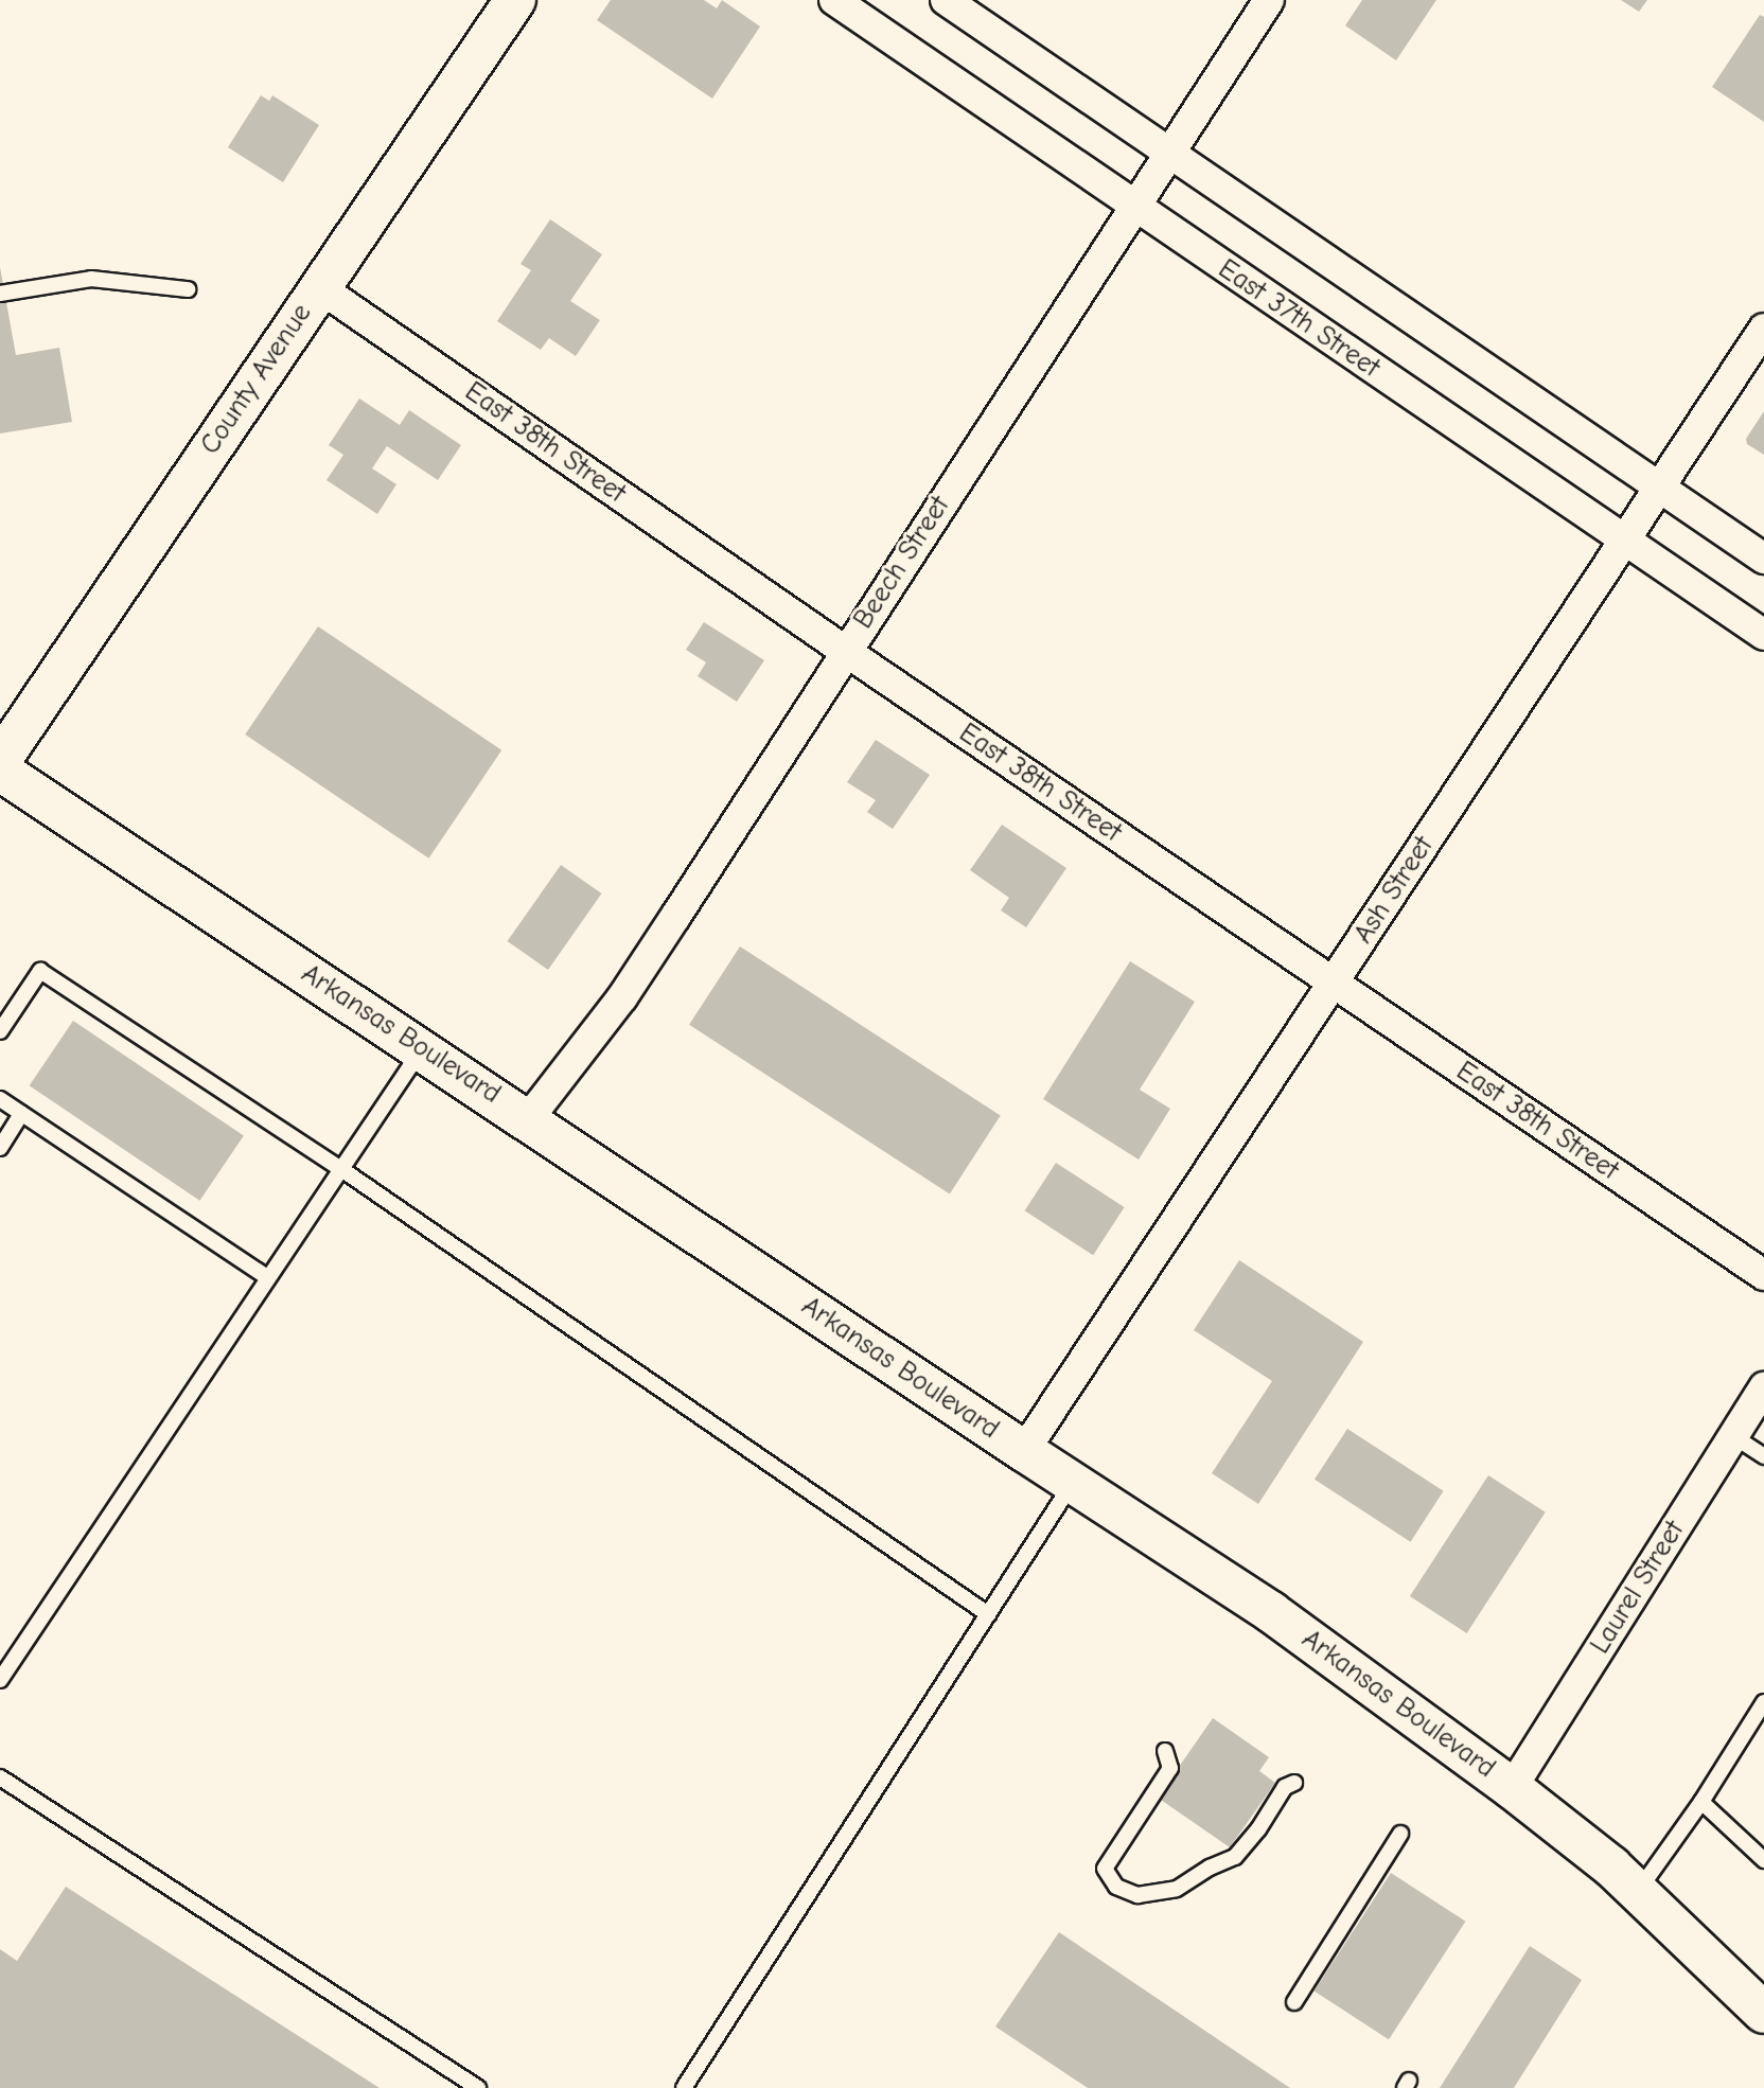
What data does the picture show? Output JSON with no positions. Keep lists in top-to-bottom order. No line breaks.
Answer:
{"streets":{"main road":["County Avenue","Arkansas Boulevard"],"street":["East 37th Street","East 38th Street","Beech Street","Ash Street","Laurel Street"]},"crossings":[["East 37th Street","Beech Street"],["East 37th Street","Ash Street"],["County Avenue","East 38th Street"],["East 38th Street","Beech Street"],["East 38th Street","Ash Street"],["Beech Street","Arkansas Boulevard"],["Ash Street","Arkansas Boulevard"],["Arkansas Boulevard","Laurel Street"]]}
